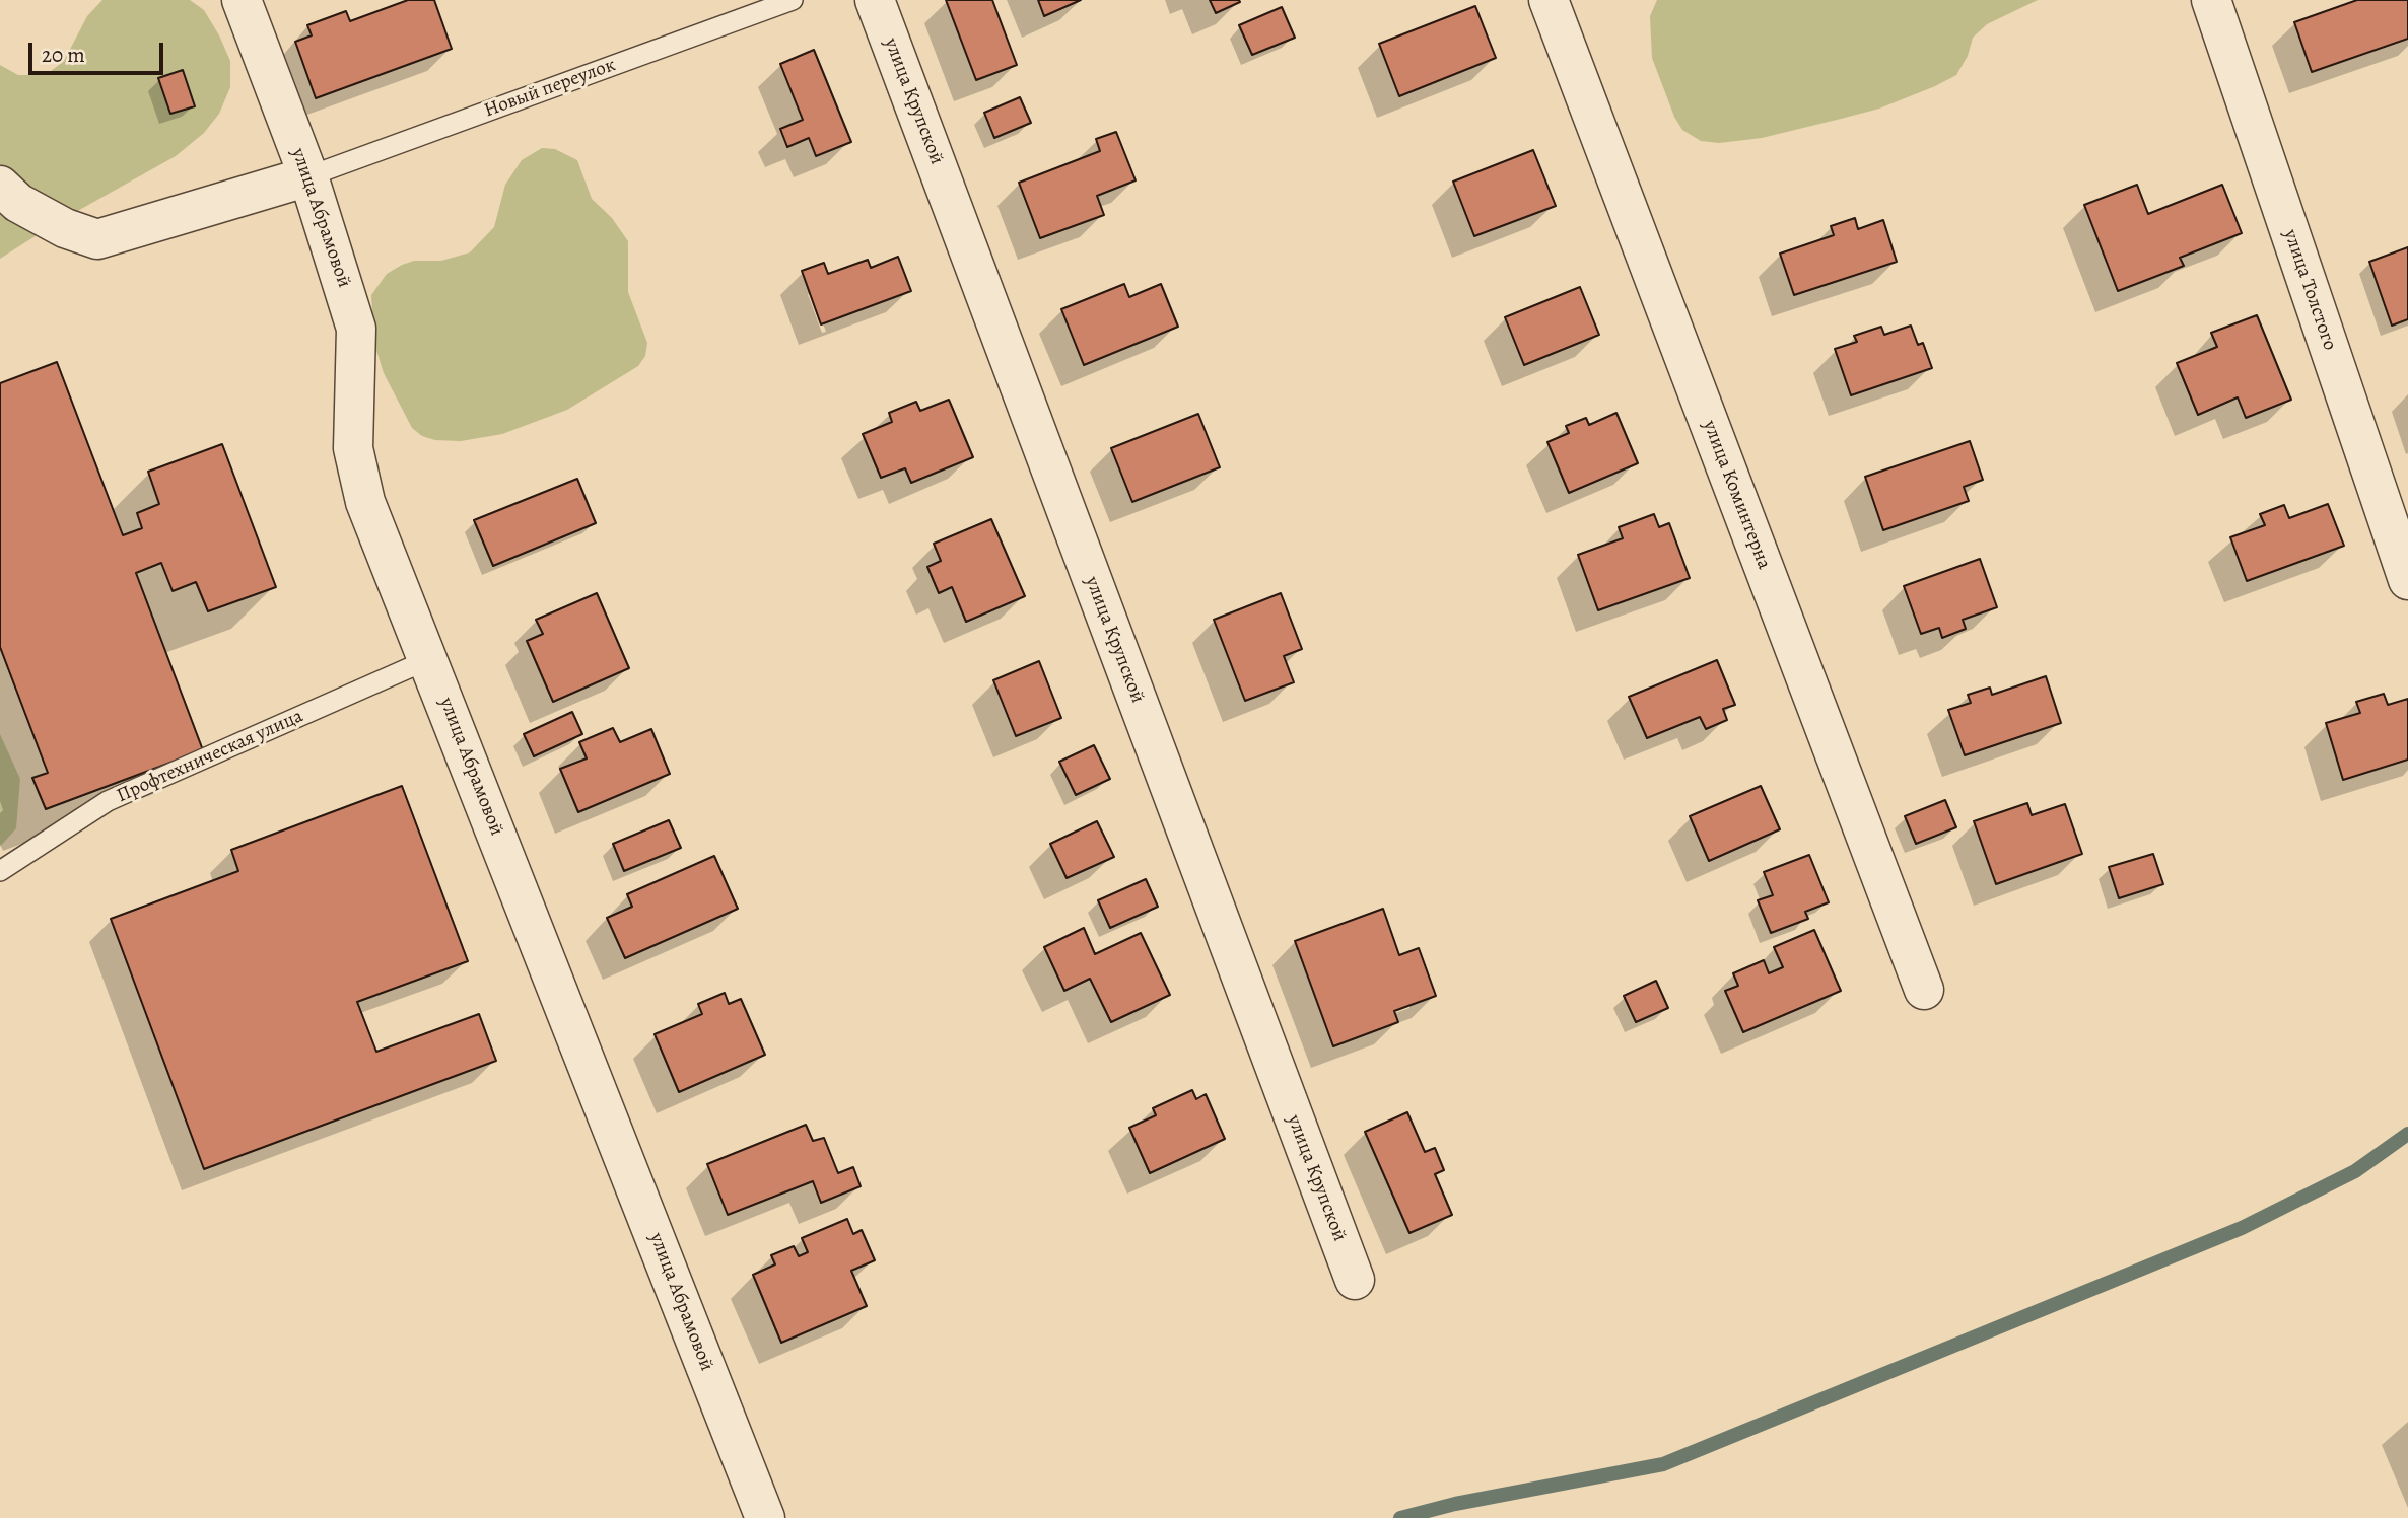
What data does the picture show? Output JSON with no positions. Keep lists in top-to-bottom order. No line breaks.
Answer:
{"streets":{"street":["улица Крупской","улица Абрамовой","улица Толстого","улица Коминтерна"],"lane":["Новый переулок","Профтехническая улица"]},"crossings":[["Новый переулок","улица Абрамовой"],["улица Абрамовой","Профтехническая улица"]],"scale_bar":"20 m"}
